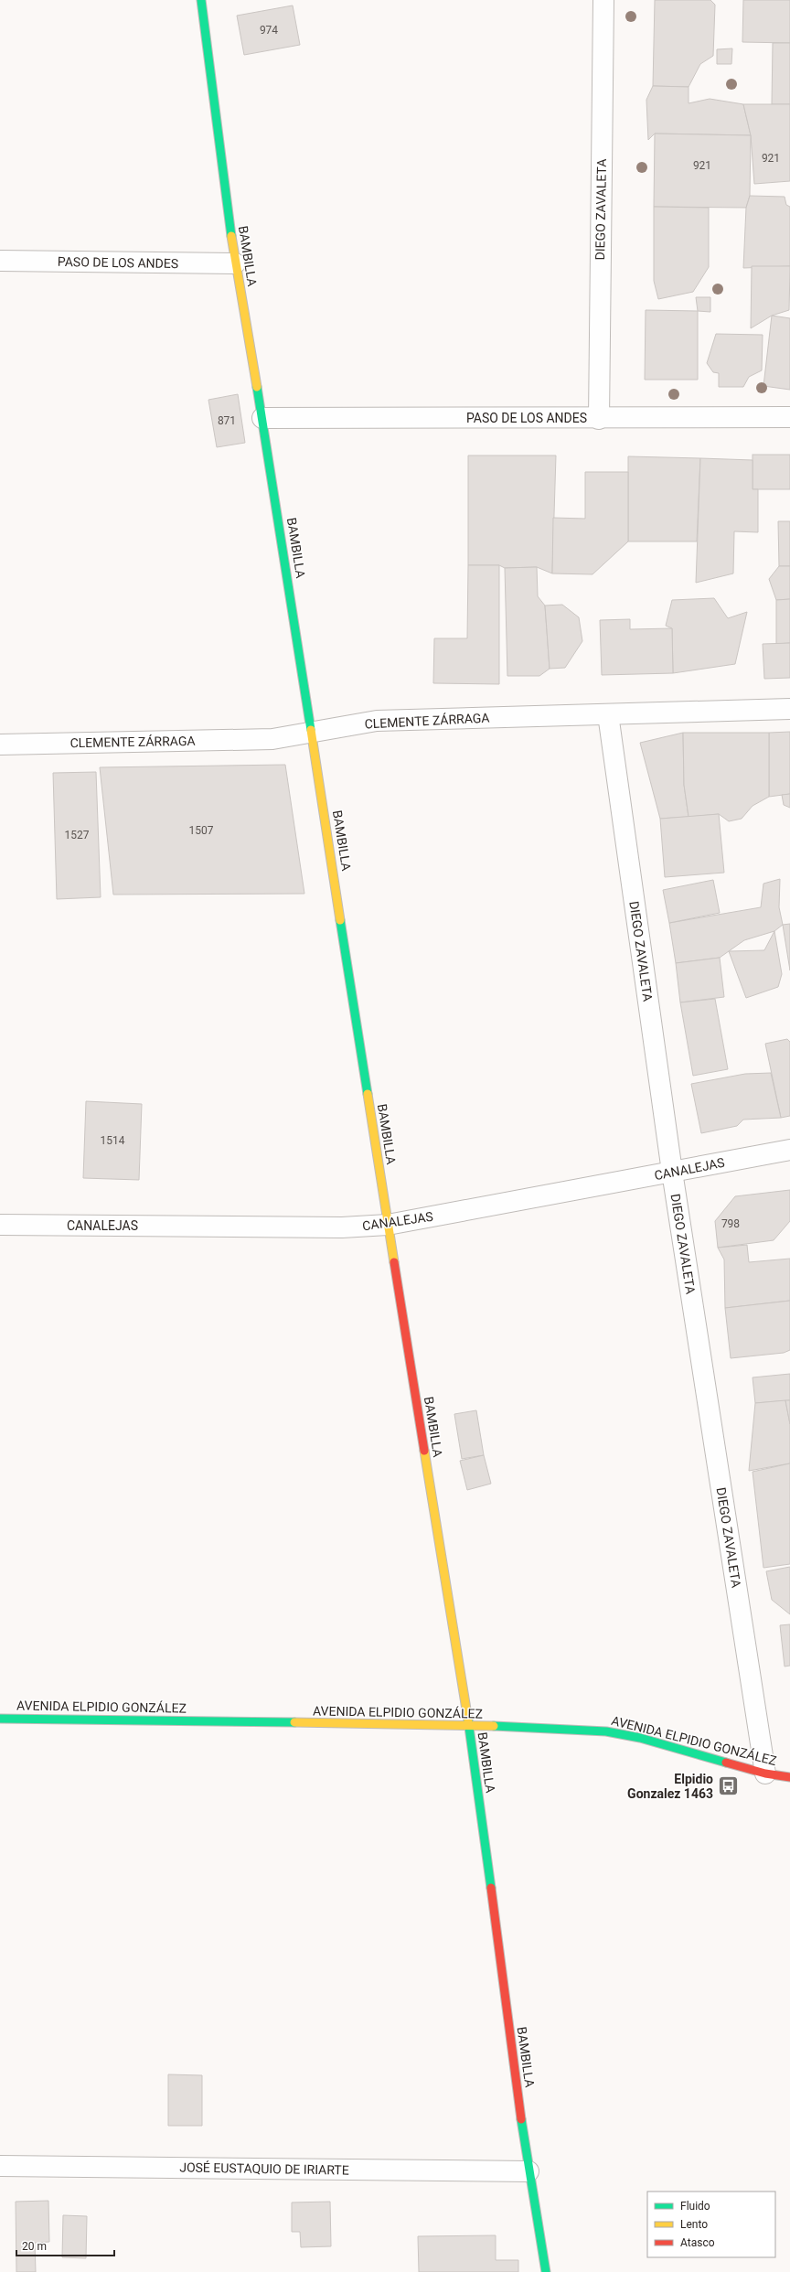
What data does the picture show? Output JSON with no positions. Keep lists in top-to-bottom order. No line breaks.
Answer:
{"streets":{"street":["DIEGO ZAVALETA","BAMBILLA","PASO DE LOS ANDES","CLEMENTE ZÁRRAGA","CANALEJAS","AVENIDA ELPIDIO GONZÁLEZ","JOSÉ EUSTAQUIO DE IRIARTE"]},"crossings":[["DIEGO ZAVALETA","PASO DE LOS ANDES"],["DIEGO ZAVALETA","CLEMENTE ZÁRRAGA"],["DIEGO ZAVALETA","CANALEJAS"],["DIEGO ZAVALETA","AVENIDA ELPIDIO GONZÁLEZ"],["BAMBILLA","PASO DE LOS ANDES"],["BAMBILLA","CLEMENTE ZÁRRAGA"],["BAMBILLA","CANALEJAS"],["BAMBILLA","AVENIDA ELPIDIO GONZÁLEZ"],["BAMBILLA","JOSÉ EUSTAQUIO DE IRIARTE"]],"places":{"bus stop":["Elpidio Gonzalez 1463"]},"house_numbers":["974","921","921","871","1507","1527","1514","798"],"legend":["Fluido","Lento","Atasco"],"scale_bar":"20 m"}
